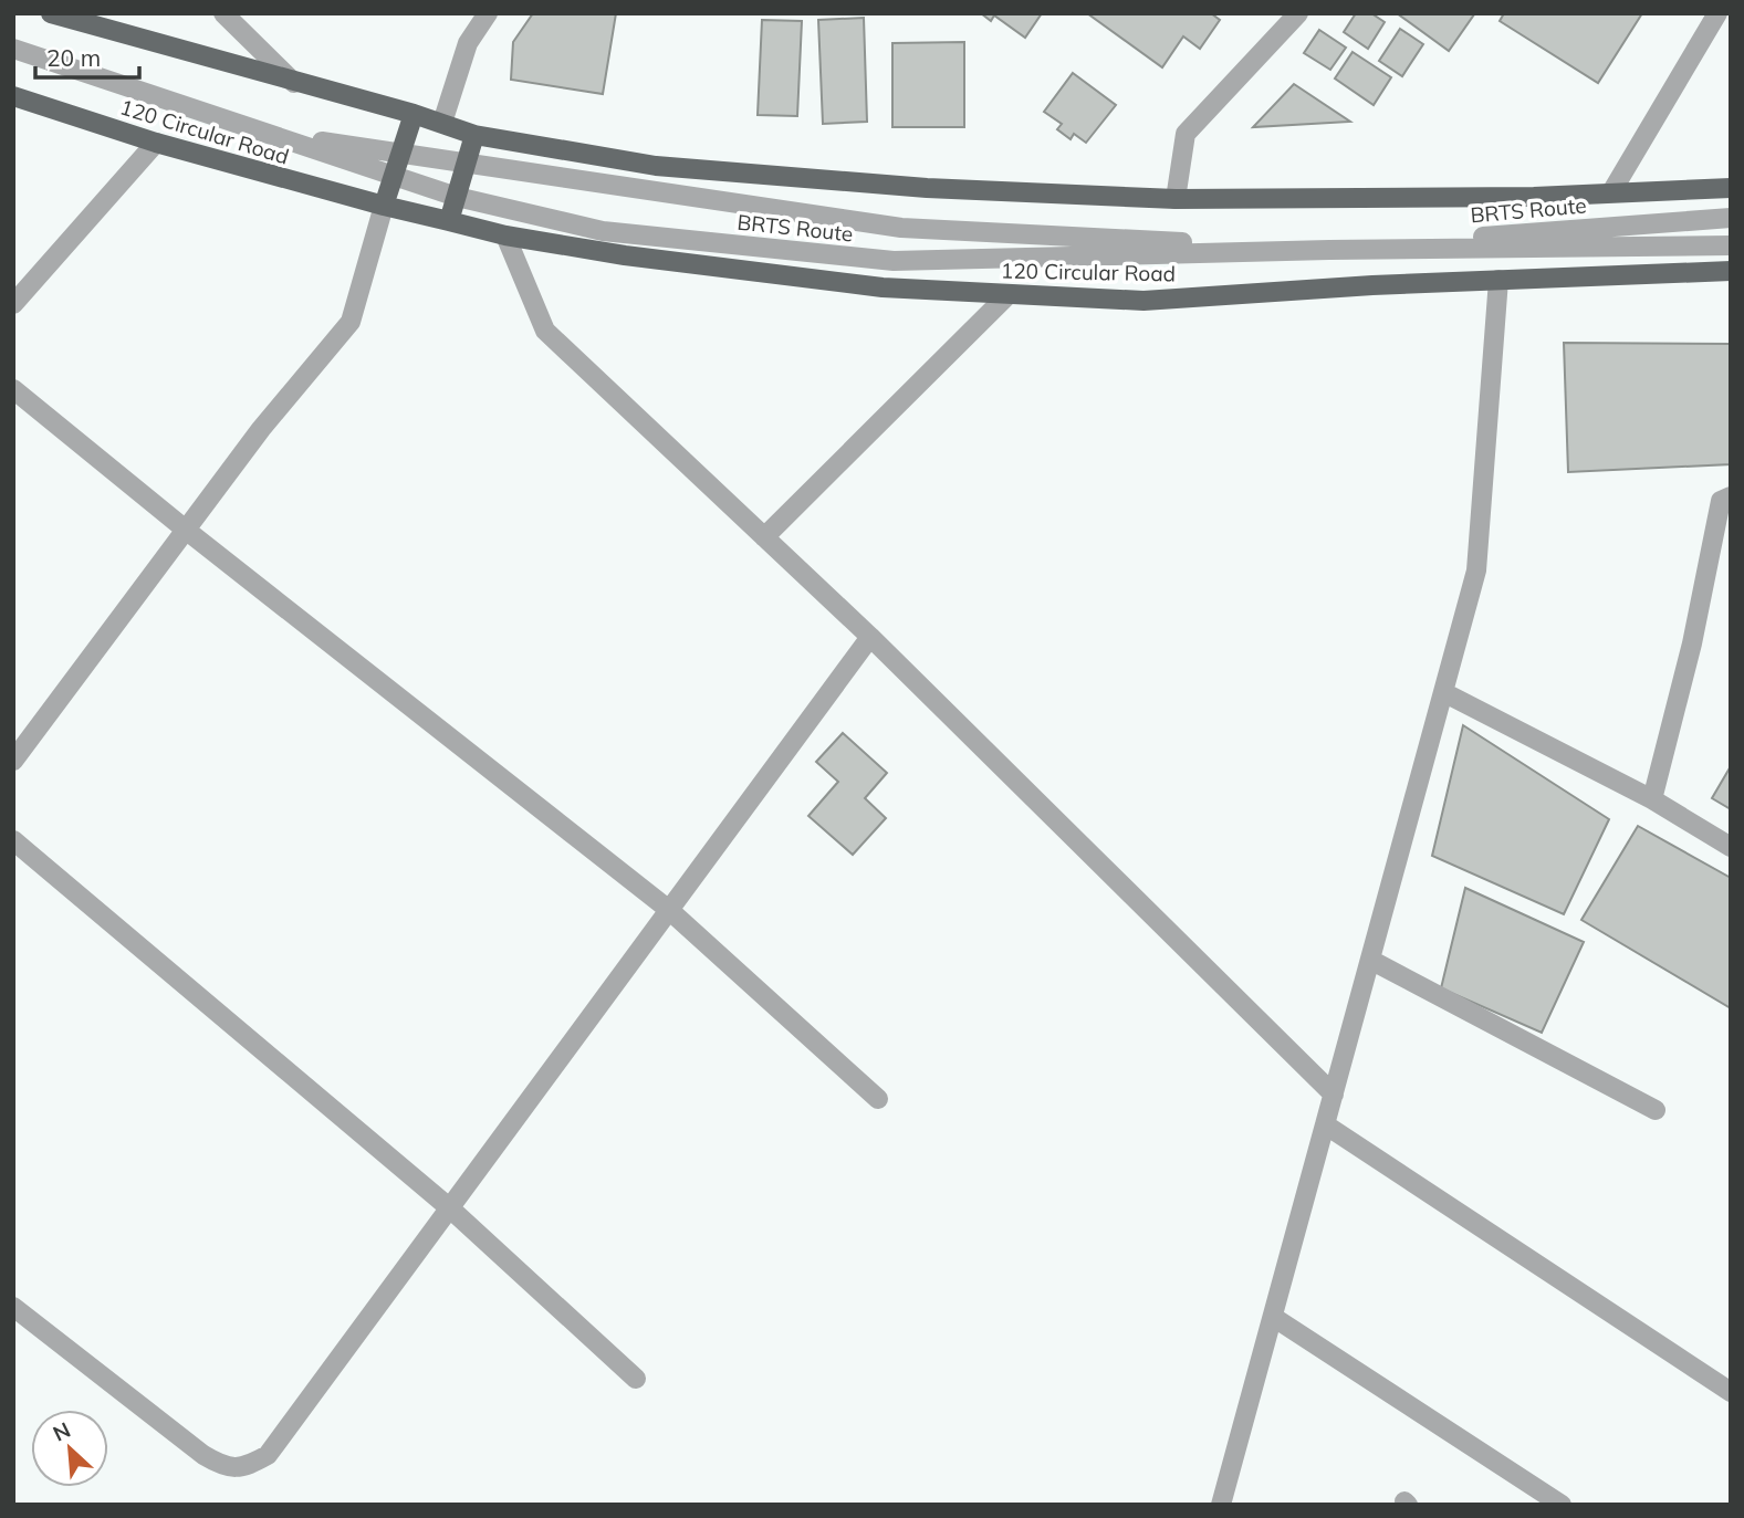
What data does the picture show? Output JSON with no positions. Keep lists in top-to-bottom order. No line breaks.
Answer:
{"streets":{"main road":["120 Circular Road"],"street":["BRTS Route"]},"scale_bar":"20 m","north":"top left"}
